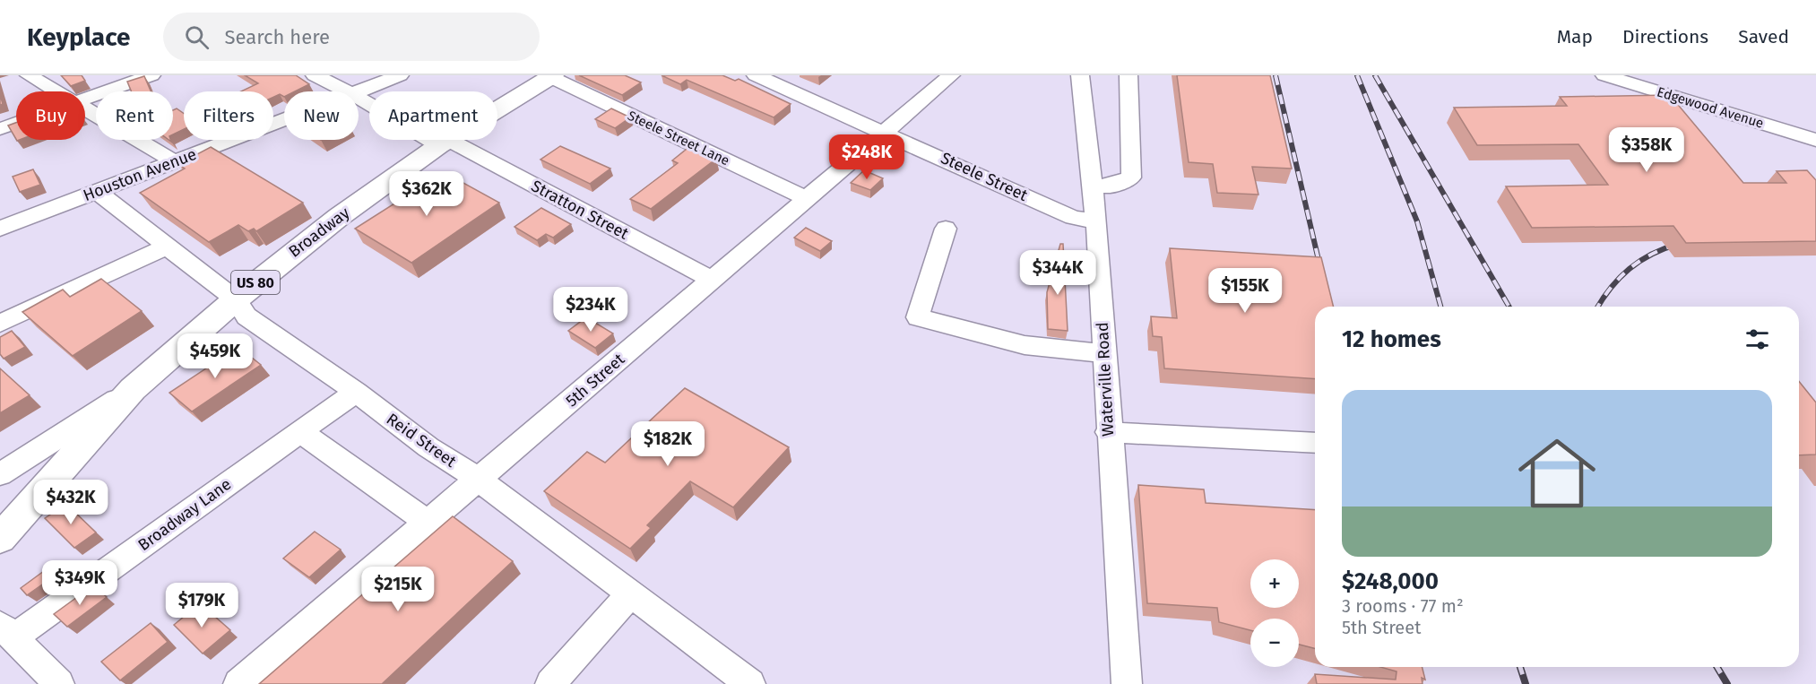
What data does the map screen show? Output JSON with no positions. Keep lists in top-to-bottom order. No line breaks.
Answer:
{"streets":{"main road":["Broadway","US 80"],"street":["Edgewood Avenue","Steele Street Lane","Houston Avenue","Steele Street","Stratton Street","Waterville Road","5th Street","Reid Street","Broadway Lane"]},"crossings":[["Steele Street Lane","Broadway"],["Steele Street Lane","5th Street"],["Houston Avenue","Reid Street"],["Steele Street","Waterville Road"],["Steele Street","5th Street"],["Stratton Street","Broadway"],["Stratton Street","5th Street"],["Broadway","Reid Street"],["5th Street","Reid Street"],["Reid Street","Broadway Lane"]],"page":{"header":"Keyplace","search":"Search here","nav":["Map","Directions","Saved"],"chip":["Buy","Rent","Filters","New","Apartment"],"price":["$358K","$248K","$362K","$344K","$155K","$234K","$459K","$182K","$432K","$349K","$215K","$179K"],"heading":"12 homes","list":[{"name":"$248,000","note":"3 rooms · 77 m² · 5th Street"}],"map_buttons":["+","−"]}}
